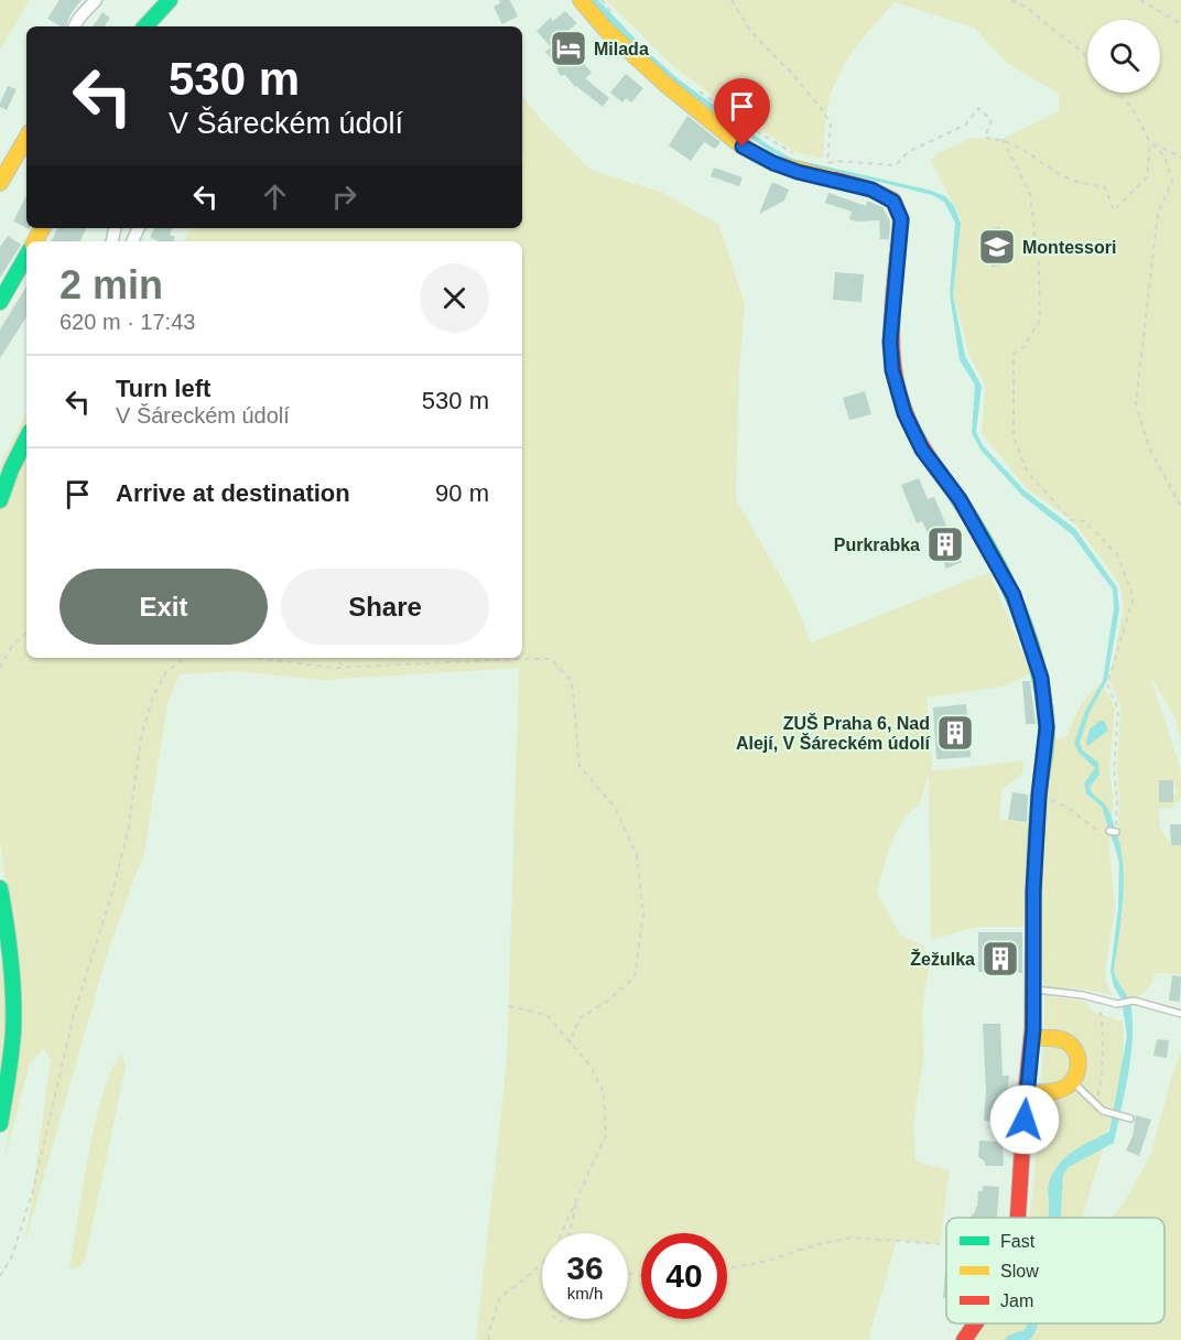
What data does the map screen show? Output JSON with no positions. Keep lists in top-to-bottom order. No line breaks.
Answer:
{"places":{"hotel":["Milada"],"school or university":["Montessori"],"building":["Purkrabka","ZUŠ Praha 6, Nad Alejí, V Šáreckém údolí","Žežulka"]},"legend":["Fast","Slow","Jam"],"page":{"turn":["530 m","V Šáreckém údolí"],"heading":["2 min","620 m · 17:43"],"list":[{"name":"Turn left","note":"V Šáreckém údolí","value":"530 m"},{"name":"Arrive at destination","value":"90 m"}],"buttons":["Exit","Share"],"speed":"36 km/h","limit":"40"}}
